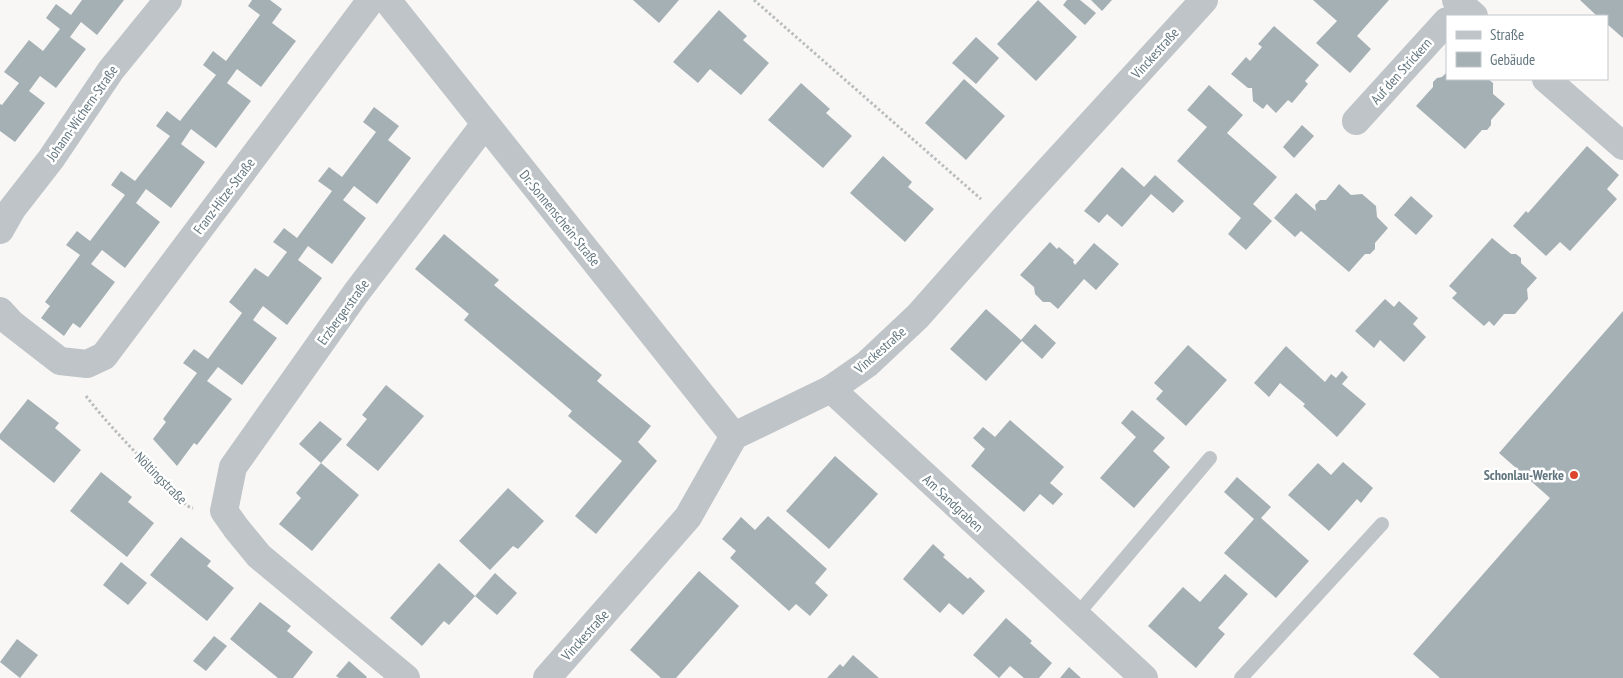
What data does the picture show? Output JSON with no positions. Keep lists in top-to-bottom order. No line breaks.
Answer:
{"streets":{"street":["Vinckestraße","Auf den Strickern","Johann-Wichern-Straße","Franz-Hitze-Straße","Dr.-Sonnenschein-Straße","Erzbergerstraße","Am Sandgraben"],"path":["Nöltingstraße"]},"crossings":[["Vinckestraße","Dr.-Sonnenschein-Straße"],["Vinckestraße","Am Sandgraben"],["Franz-Hitze-Straße","Nöltingstraße"],["Dr.-Sonnenschein-Straße","Erzbergerstraße"],["Erzbergerstraße","Nöltingstraße"]],"places":["Schonlau-Werke"],"legend":["Straße","Gebäude"]}
